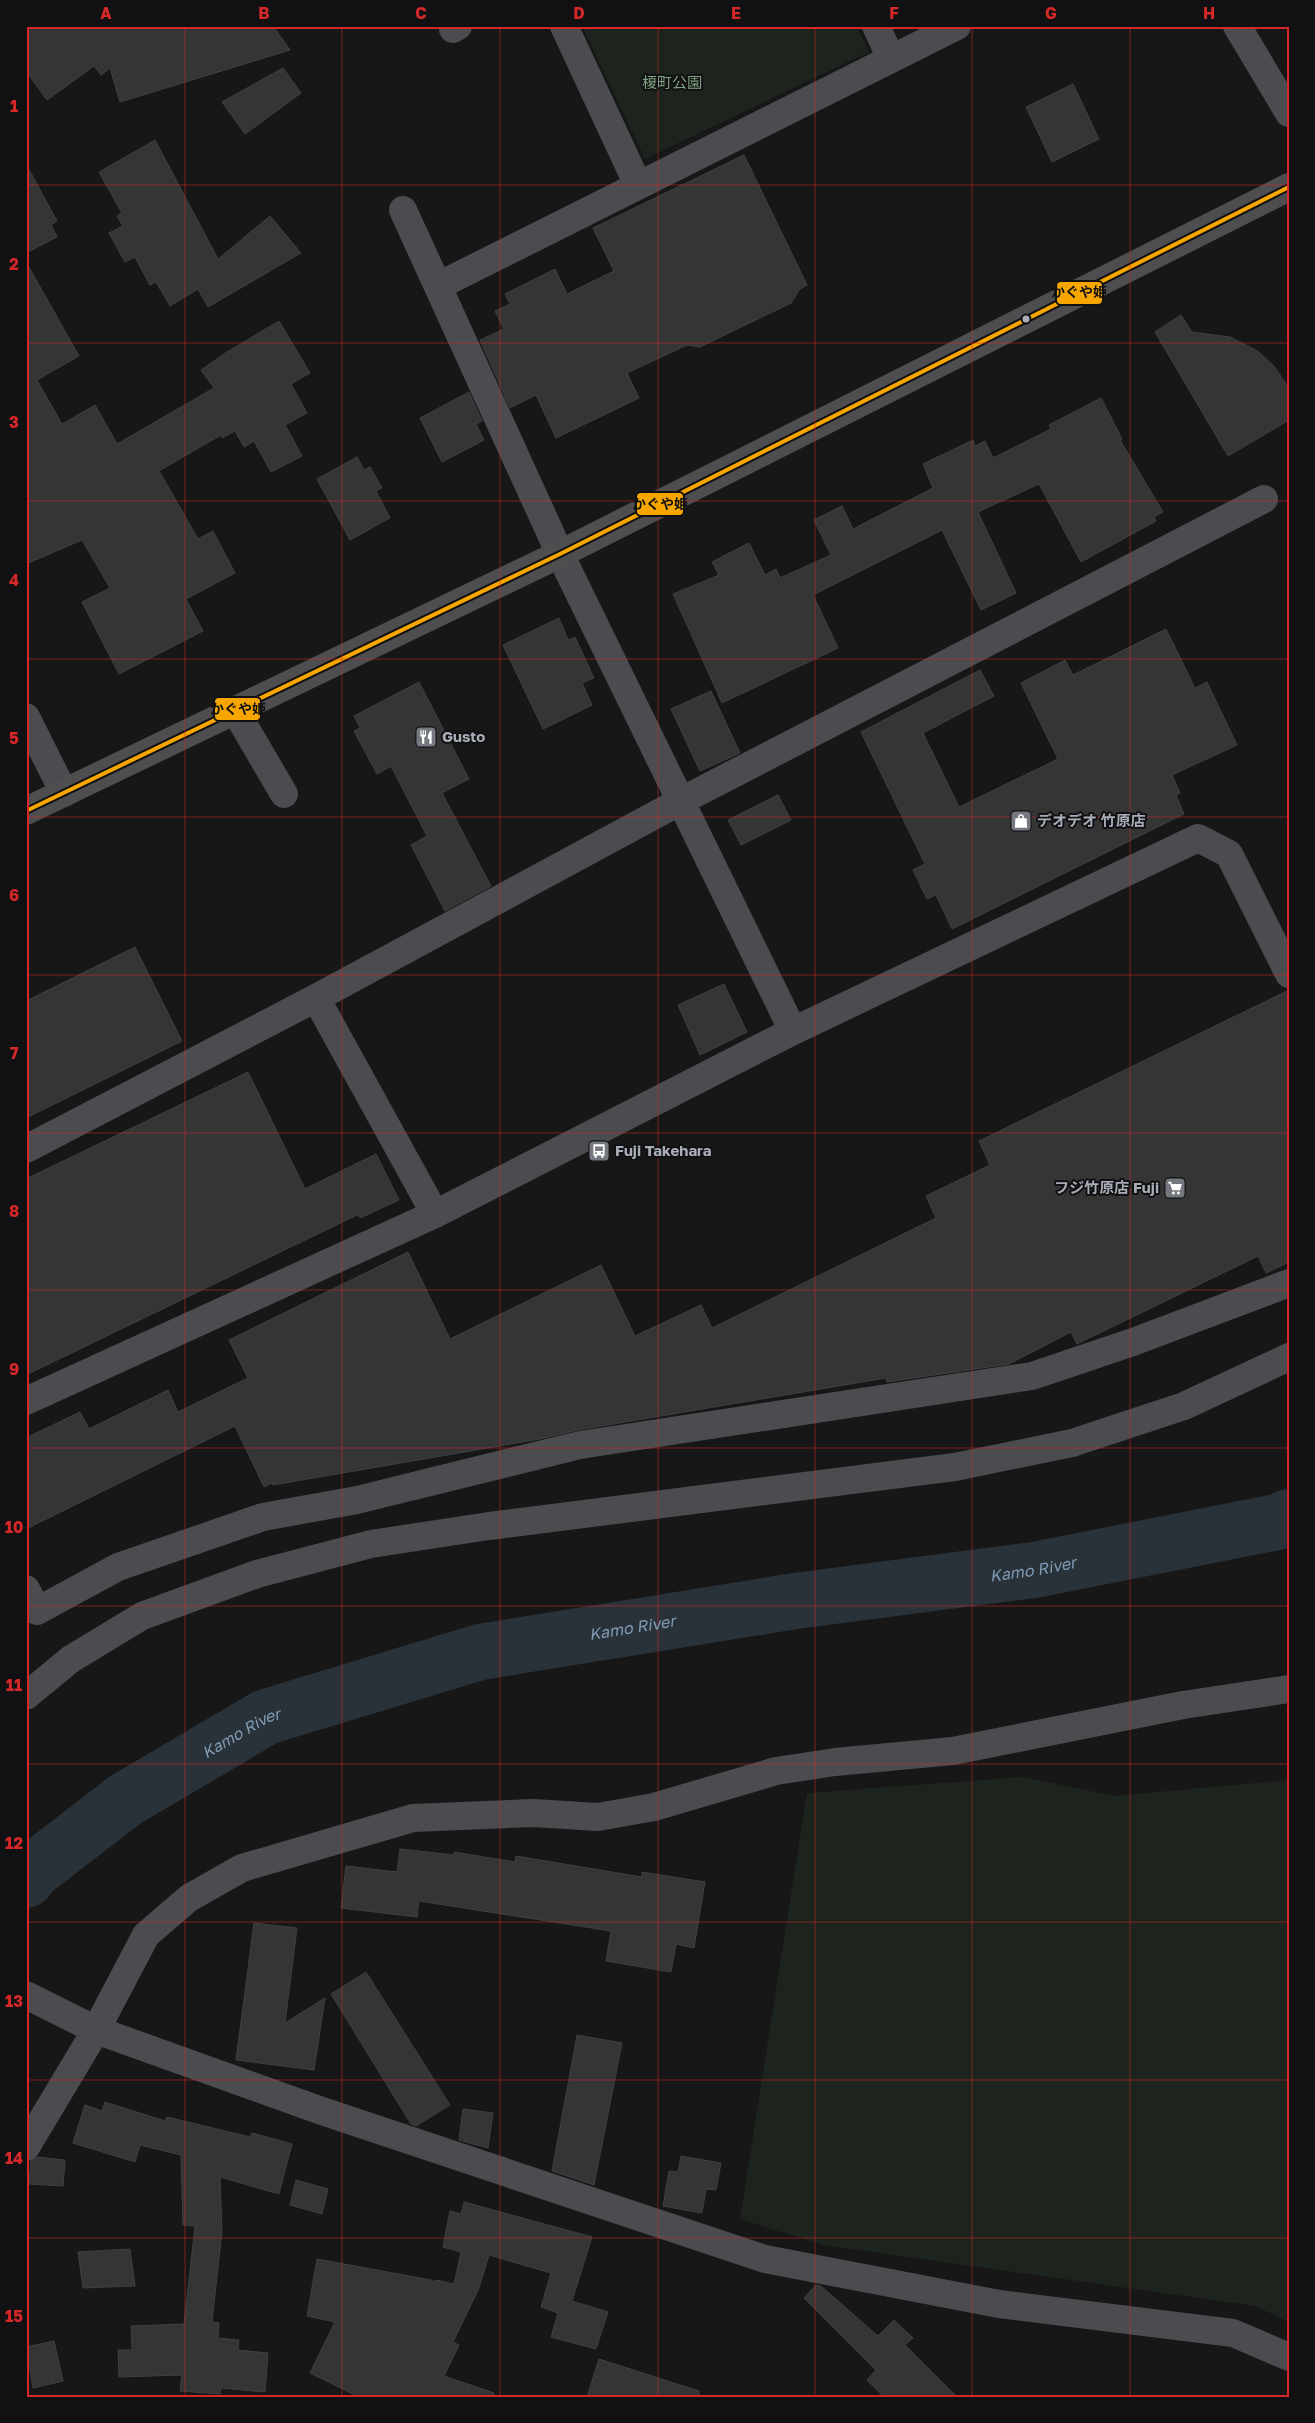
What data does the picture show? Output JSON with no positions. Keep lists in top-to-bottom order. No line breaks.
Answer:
{"water":["Kamo River"],"parks":["榎町公園"],"places":{"restaurant":["Gusto"],"shop":["デオデオ 竹原店"],"bus stop":["Fuji Takehara"],"supermarket":["フジ竹原店 Fuji"]},"lines":["transit line かぐや姫"],"grid":{"columns":["A","B","C","D","E","F","G","H"],"rows":["1","2","3","4","5","6","7","8","9","10","11","12","13","14","15"]}}
